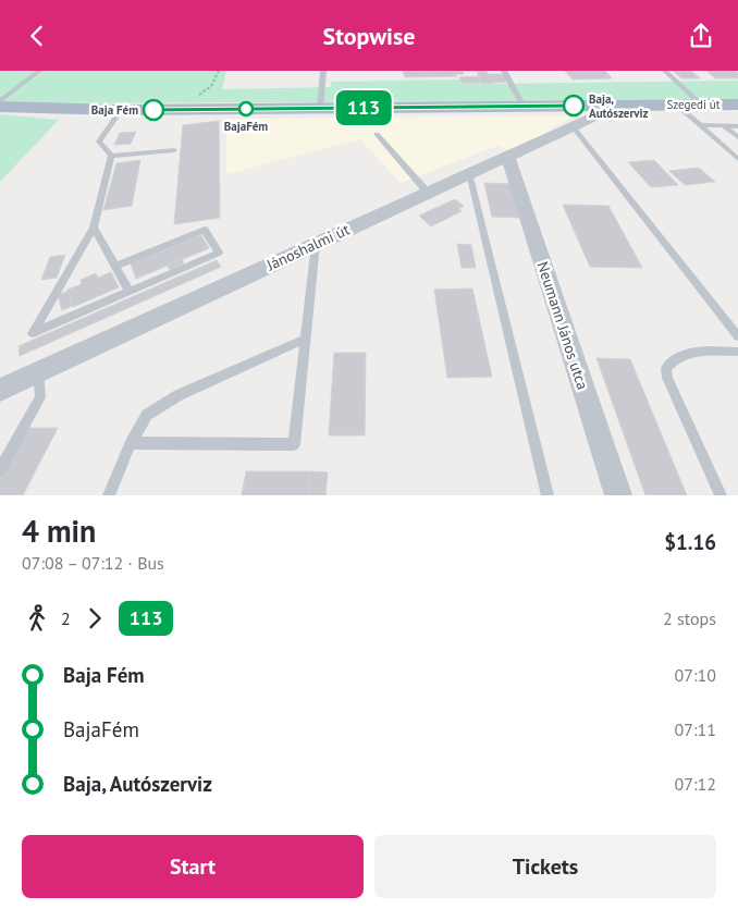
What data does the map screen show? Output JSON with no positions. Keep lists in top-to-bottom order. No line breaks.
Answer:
{"streets":{"main road":["Szegedi út"],"street":["Jánoshalmi út","Neumann János utca"]},"crossings":[["Szegedi út","Jánoshalmi út"],["Jánoshalmi út","Neumann János utca"]],"places":["Baja, Autószerviz","BajaFém","Baja Fém"],"lines":["bus line 113"],"page":{"header":"Stopwise","on_map":"113","heading":["4 min","07:08 – 07:12 · Bus","$1.16"],"legs":["2","113","2 stops"],"list":[{"name":"Baja Fém","value":"07:10"},{"name":"BajaFém","value":"07:11"},{"name":"Baja, Autószerviz","value":"07:12"}],"buttons":["Start","Tickets"]}}
